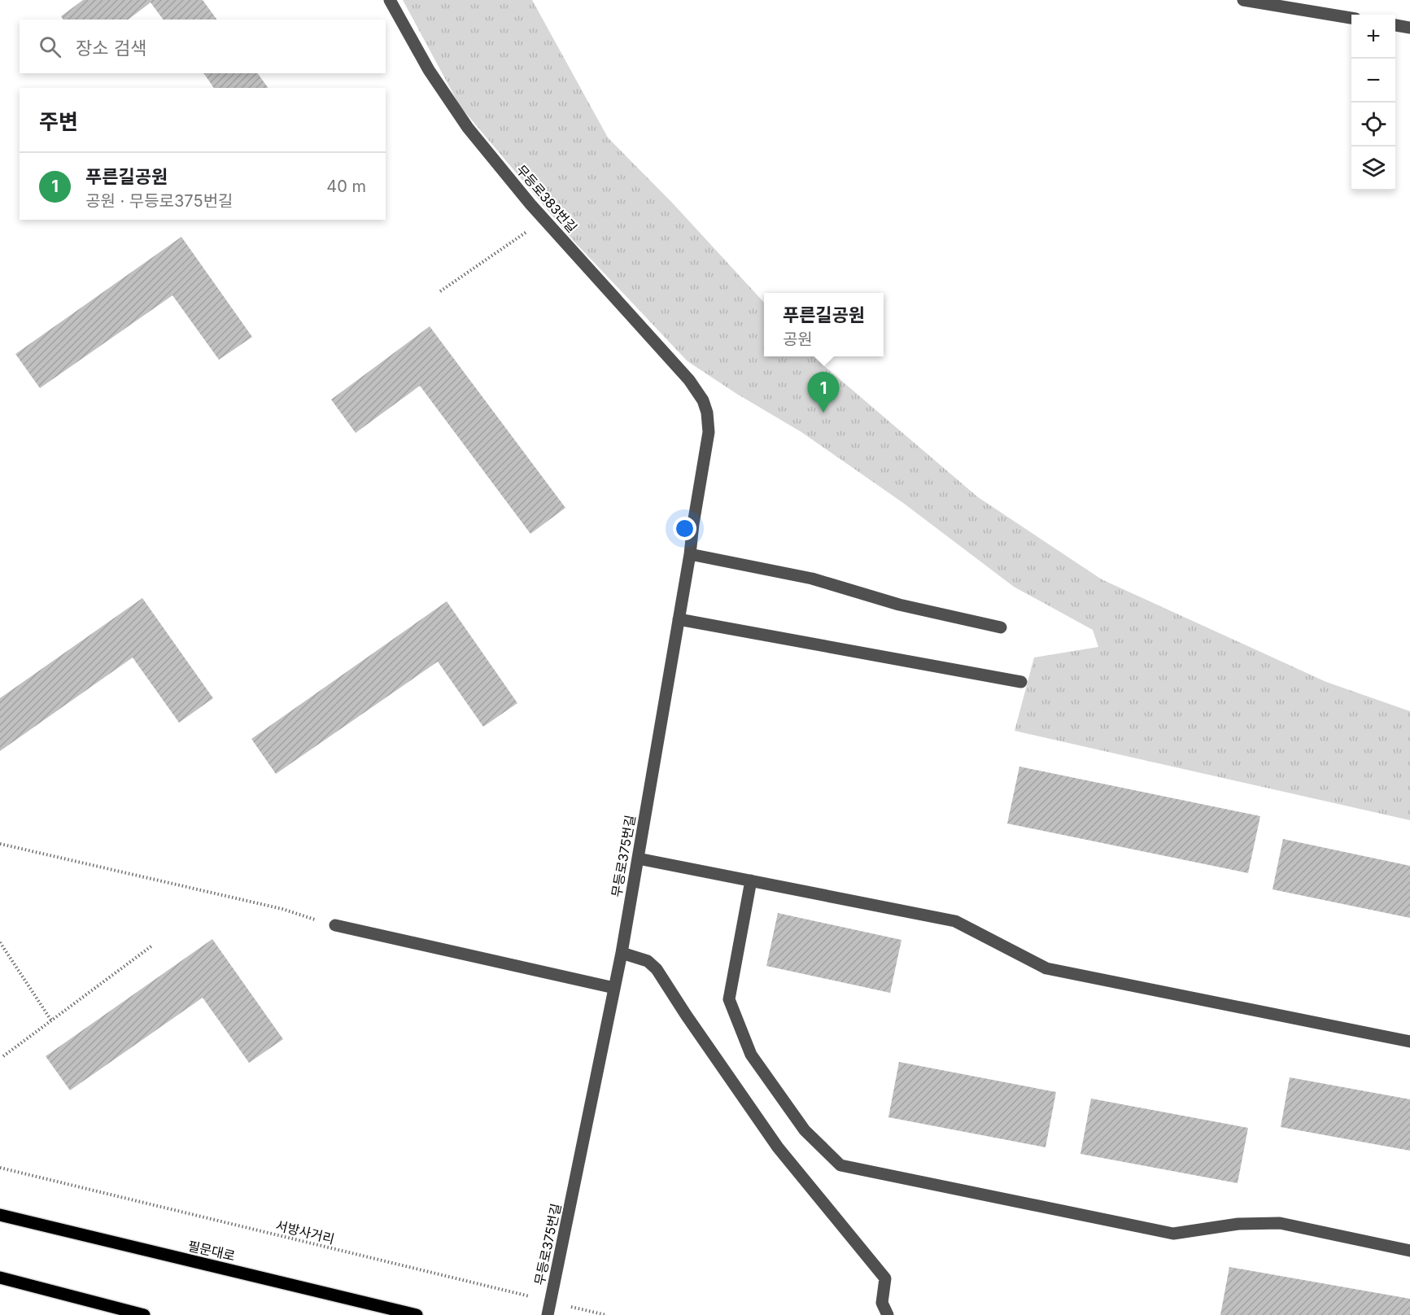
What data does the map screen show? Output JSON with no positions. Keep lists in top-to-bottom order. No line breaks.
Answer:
{"streets":{"main road":["필문대로"],"street":["무등로383번길","무등로375번길"],"path":["서방사거리"]},"crossings":[["무등로383번길","무등로375번길"],["무등로375번길","서방사거리"]],"page":{"map_buttons":["+","−"],"search":"장소 검색","heading":"주변","list":[{"mark":"1","name":"푸른길공원","note":"공원 · 무등로375번길","value":"40 m"}],"popup":["푸른길공원","공원"],"pins":"1"}}
